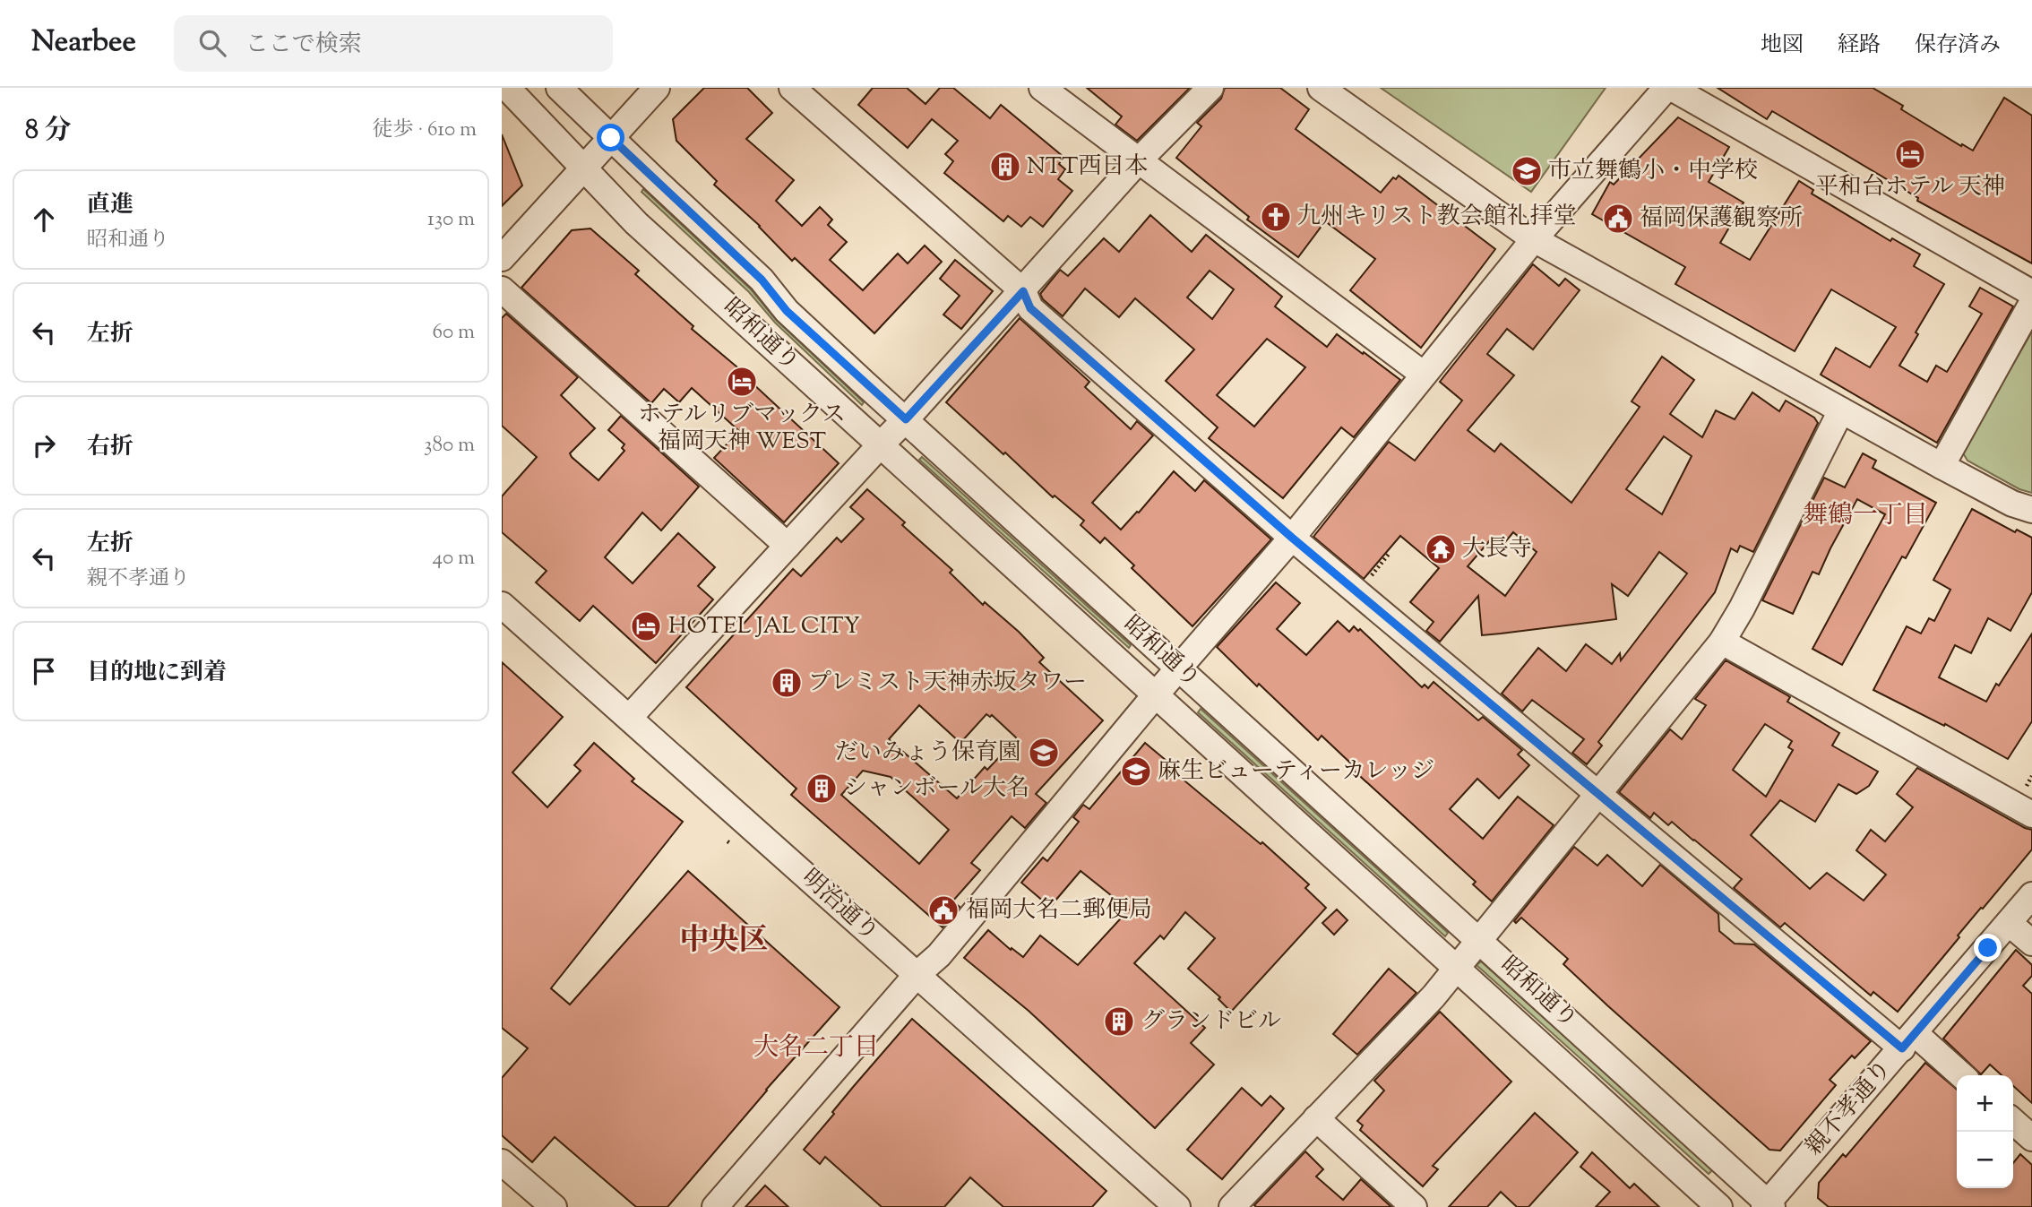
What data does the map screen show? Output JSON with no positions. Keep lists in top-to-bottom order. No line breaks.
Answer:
{"streets":{"street":["昭和通り","明治通り","親不孝通り"]},"crossings":[["昭和通り","親不孝通り"]],"districts":["舞鶴一丁目","中央区","大名二丁目"],"places":{"hotel":["平和台ホテル 天神","ホテルリブマックス 福岡天神 WEST","HOTEL JAL CITY"],"building":["NTT西日本","プレミスト天神赤坂タワー","シャンボール大名","グランドビル"],"school or university":["市立舞鶴小・中学校","だいみょう保育園","麻生ビューティーカレッジ"],"church":["九州キリスト教会館礼拝堂"],"public building":["福岡保護観察所","福岡大名二郵便局"],"temple":["大長寺"]},"page":{"header":"Nearbee","search":"ここで検索","nav":["地図","経路","保存済み"],"heading":["8 分","徒歩 · 610 m"],"list":[["直進","昭和通り","130 m"],["左折","60 m"],["右折","380 m"],["左折","親不孝通り","40 m"],"目的地に到着"],"map_buttons":["+","−"]}}
